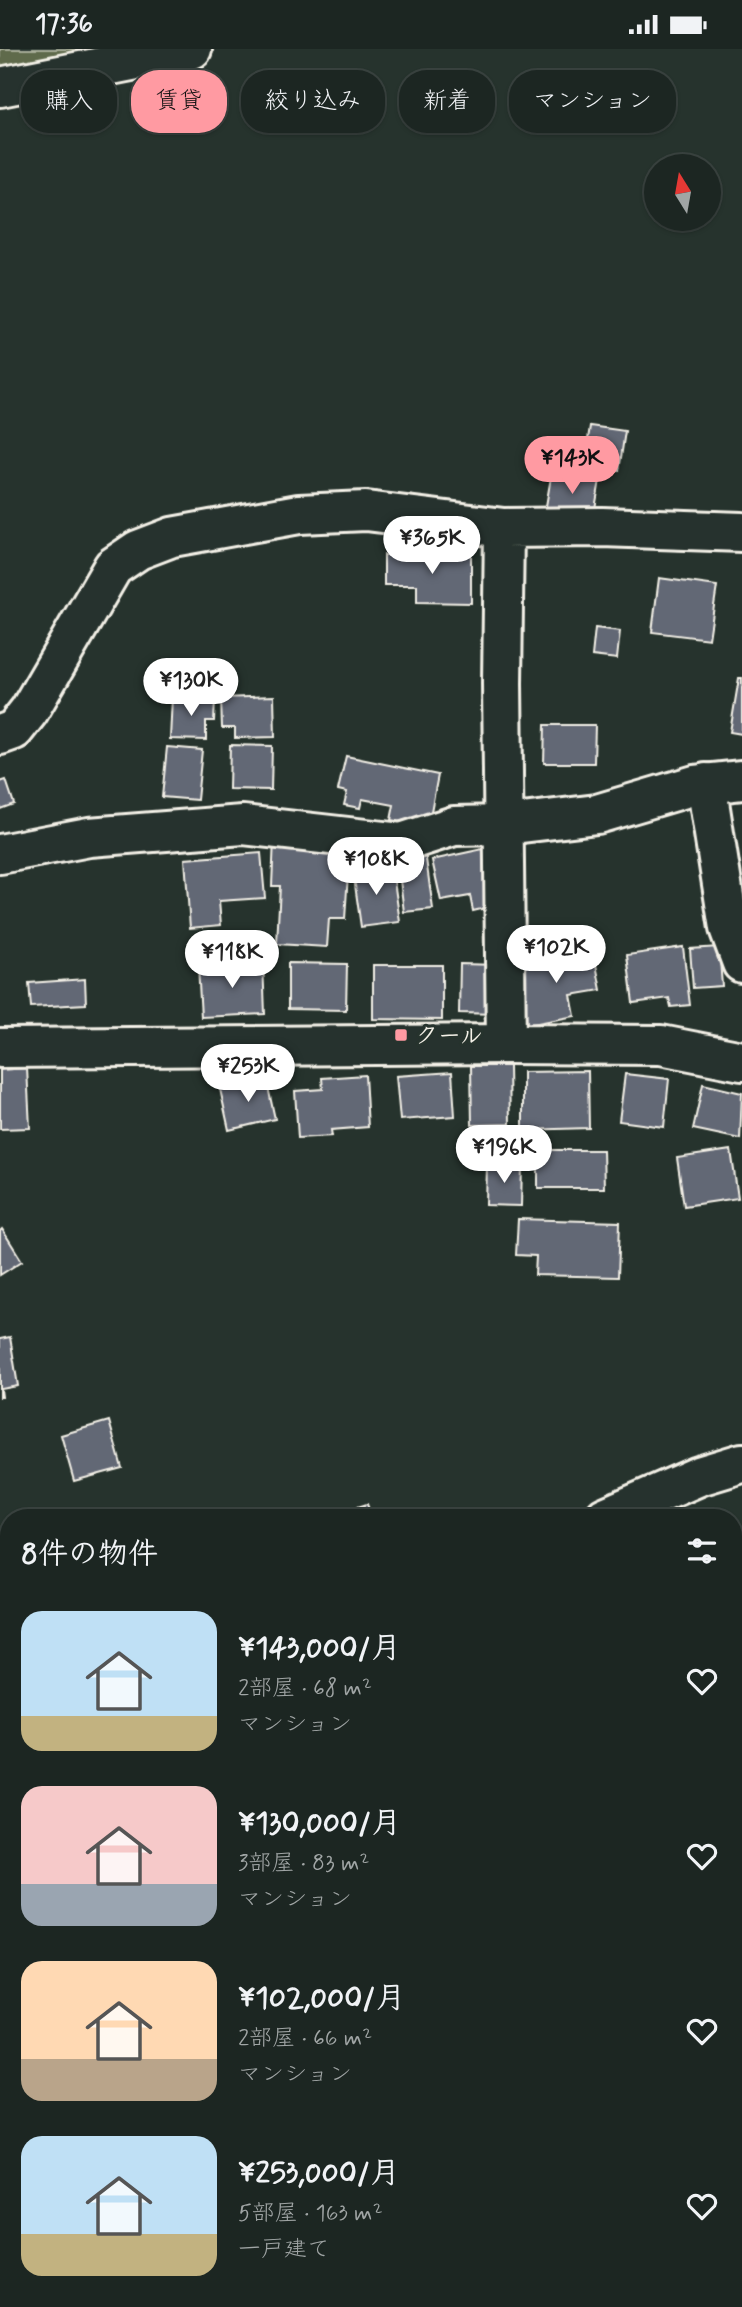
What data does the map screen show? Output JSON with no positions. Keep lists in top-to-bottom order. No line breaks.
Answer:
{"places":{"transit":["クール"]},"north":"top","page":{"status":"17:36","chip":["購入","賃貸","絞り込み","新着","マンション"],"price":["¥143K","¥365K","¥130K","¥108K","¥102K","¥118K","¥253K","¥196K"],"heading":"8件の物件","list":[{"name":"¥143,000/月","note":"2部屋 · 68 m² · マンション"},{"name":"¥130,000/月","note":"3部屋 · 83 m² · マンション"},{"name":"¥102,000/月","note":"2部屋 · 66 m² · マンション"},{"name":"¥253,000/月","note":"5部屋 · 163 m² · 一戸建て"}]}}
